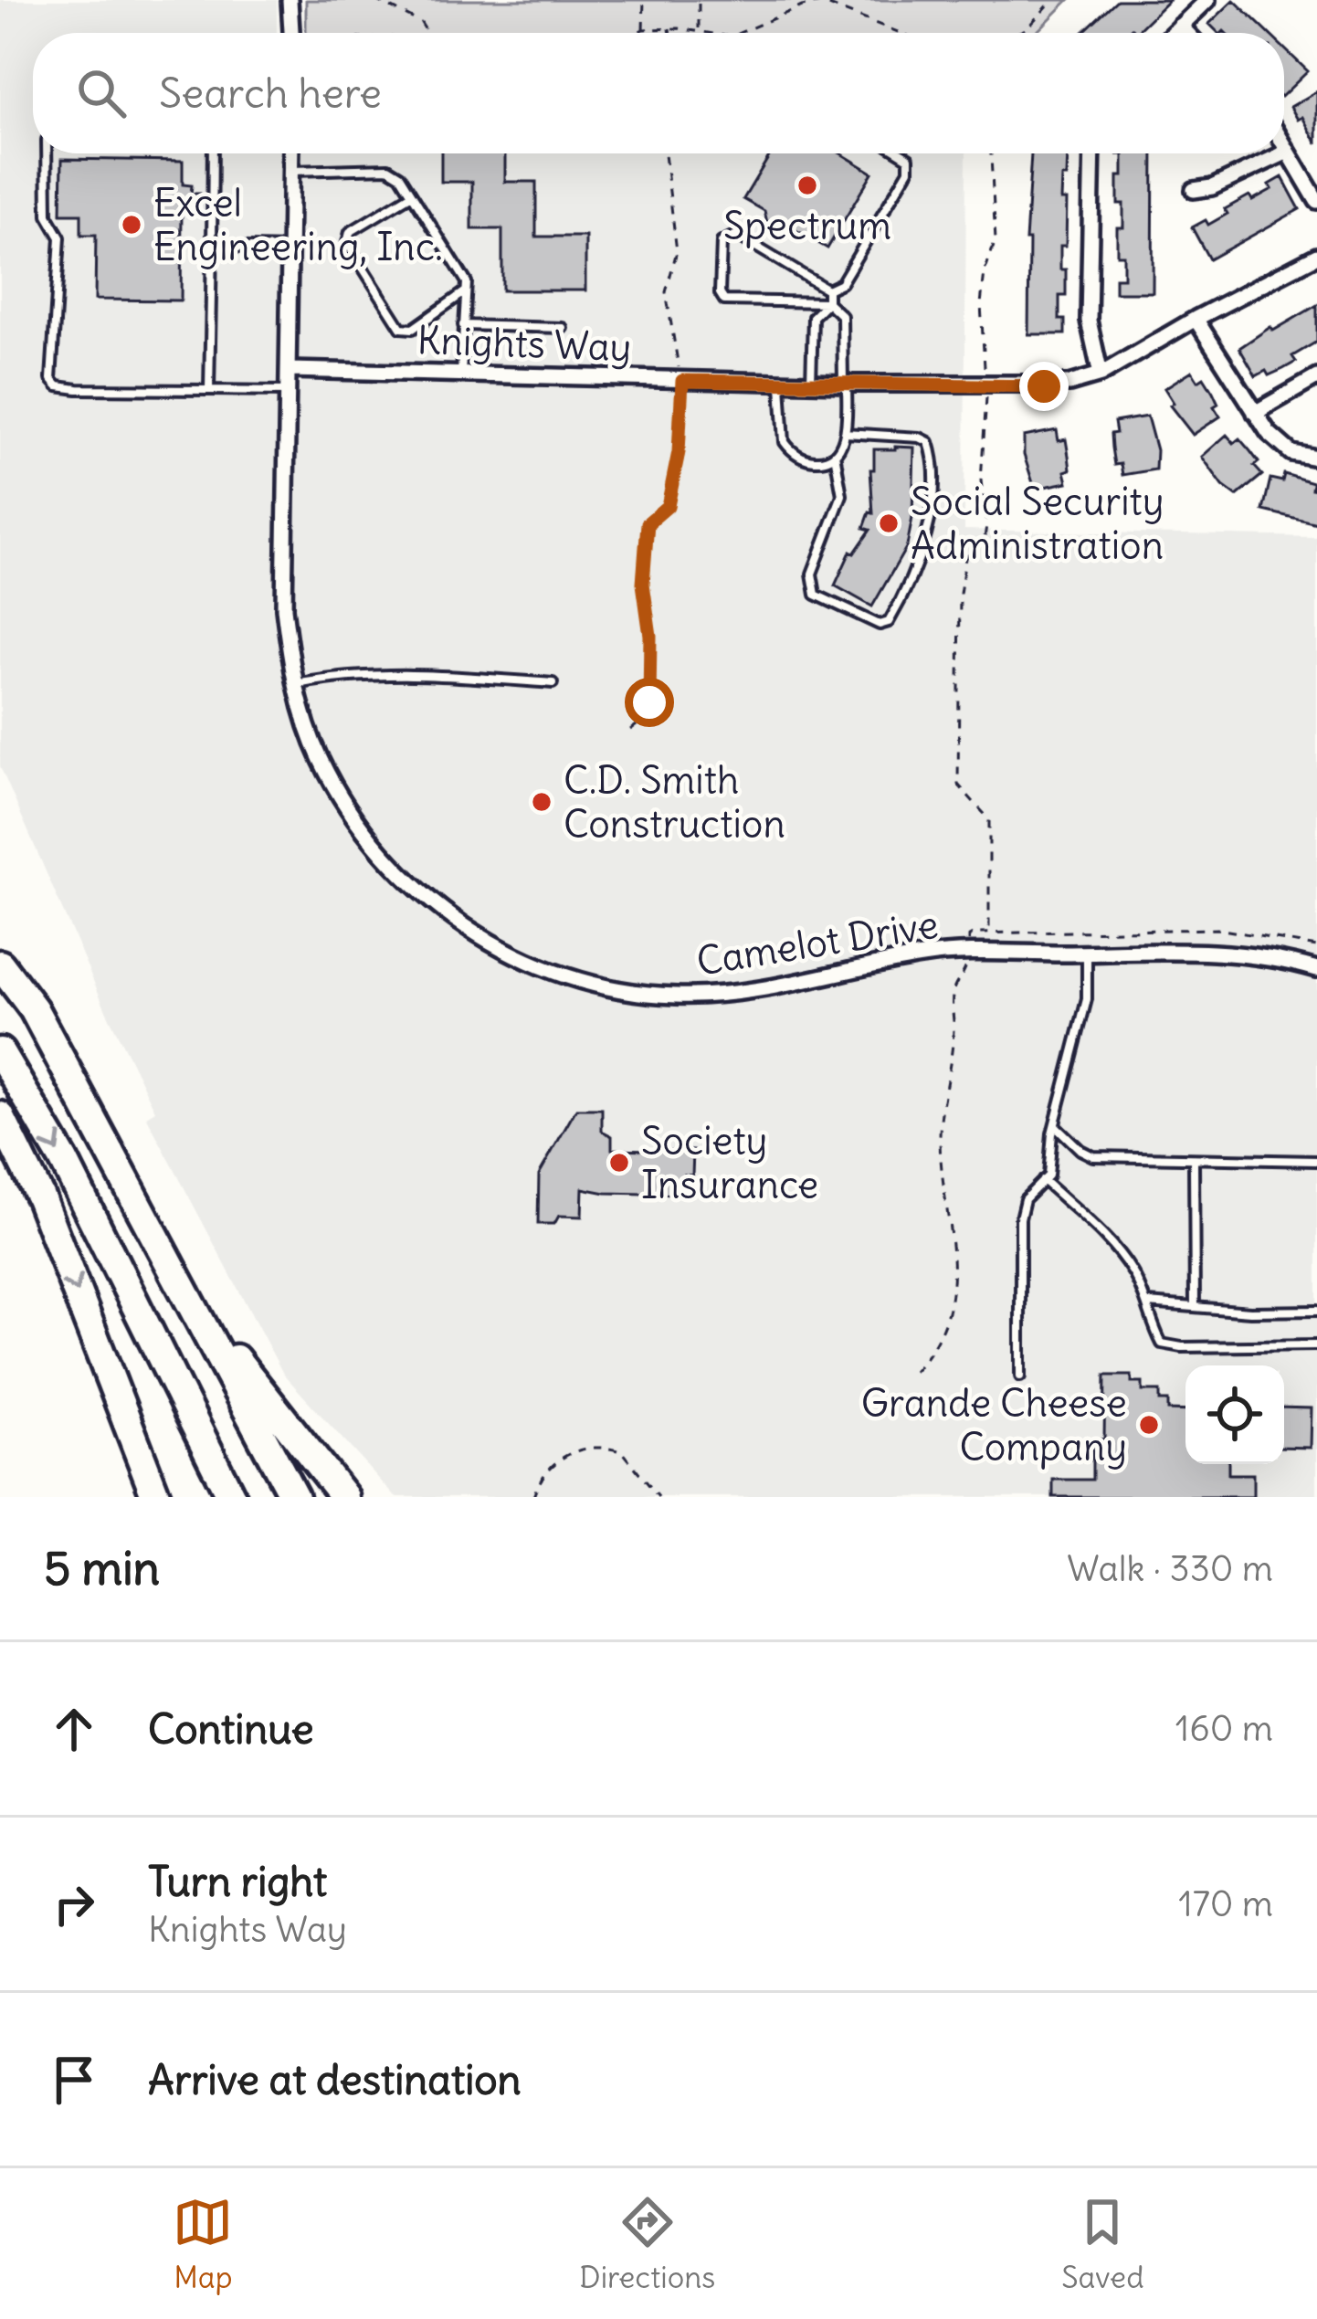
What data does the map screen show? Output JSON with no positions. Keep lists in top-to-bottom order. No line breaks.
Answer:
{"streets":{"street":["Knights Way","Camelot Drive"]},"crossings":[["Knights Way","Camelot Drive"]],"places":["Spectrum","Excel Engineering, Inc.","Social Security Administration","C.D. Smith Construction","Society Insurance","Grande Cheese Company"],"page":{"search":"Search here","heading":["5 min","Walk · 330 m"],"list":[["Continue","160 m"],["Turn right","Knights Way","170 m"],"Arrive at destination"],"nav":["Map","Directions","Saved"]}}
